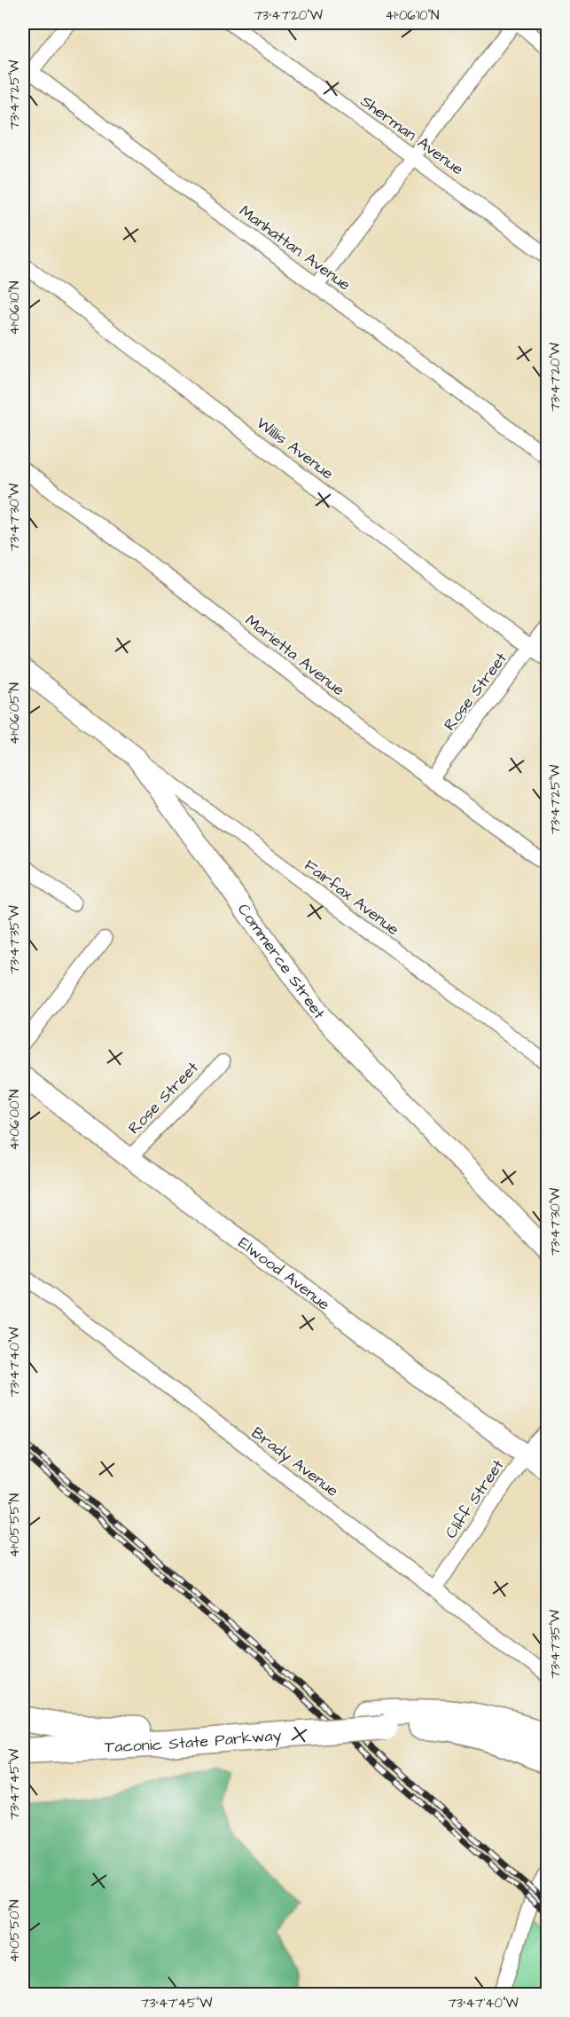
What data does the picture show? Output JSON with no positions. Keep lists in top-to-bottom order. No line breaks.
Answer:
{"streets":{"highway":["Taconic State Parkway"],"street":["Sherman Avenue","Manhattan Avenue","Willis Avenue","Marietta Avenue","Rose Street","Fairfax Avenue","Commerce Street","Elwood Avenue","Brady Avenue","Cliff Street"]},"crossings":[["Willis Avenue","Rose Street"],["Marietta Avenue","Rose Street"],["Rose Street","Elwood Avenue"],["Fairfax Avenue","Commerce Street"],["Elwood Avenue","Cliff Street"],["Brady Avenue","Cliff Street"]],"coordinates":["73°47'20\"W","41°06'10\"N","73°47'25\"W","73°47'30\"W","41°06'05\"N","73°47'35\"W","41°06'00\"N","73°47'40\"W","41°05'55\"N","73°47'45\"W","41°05'50\"N"]}
